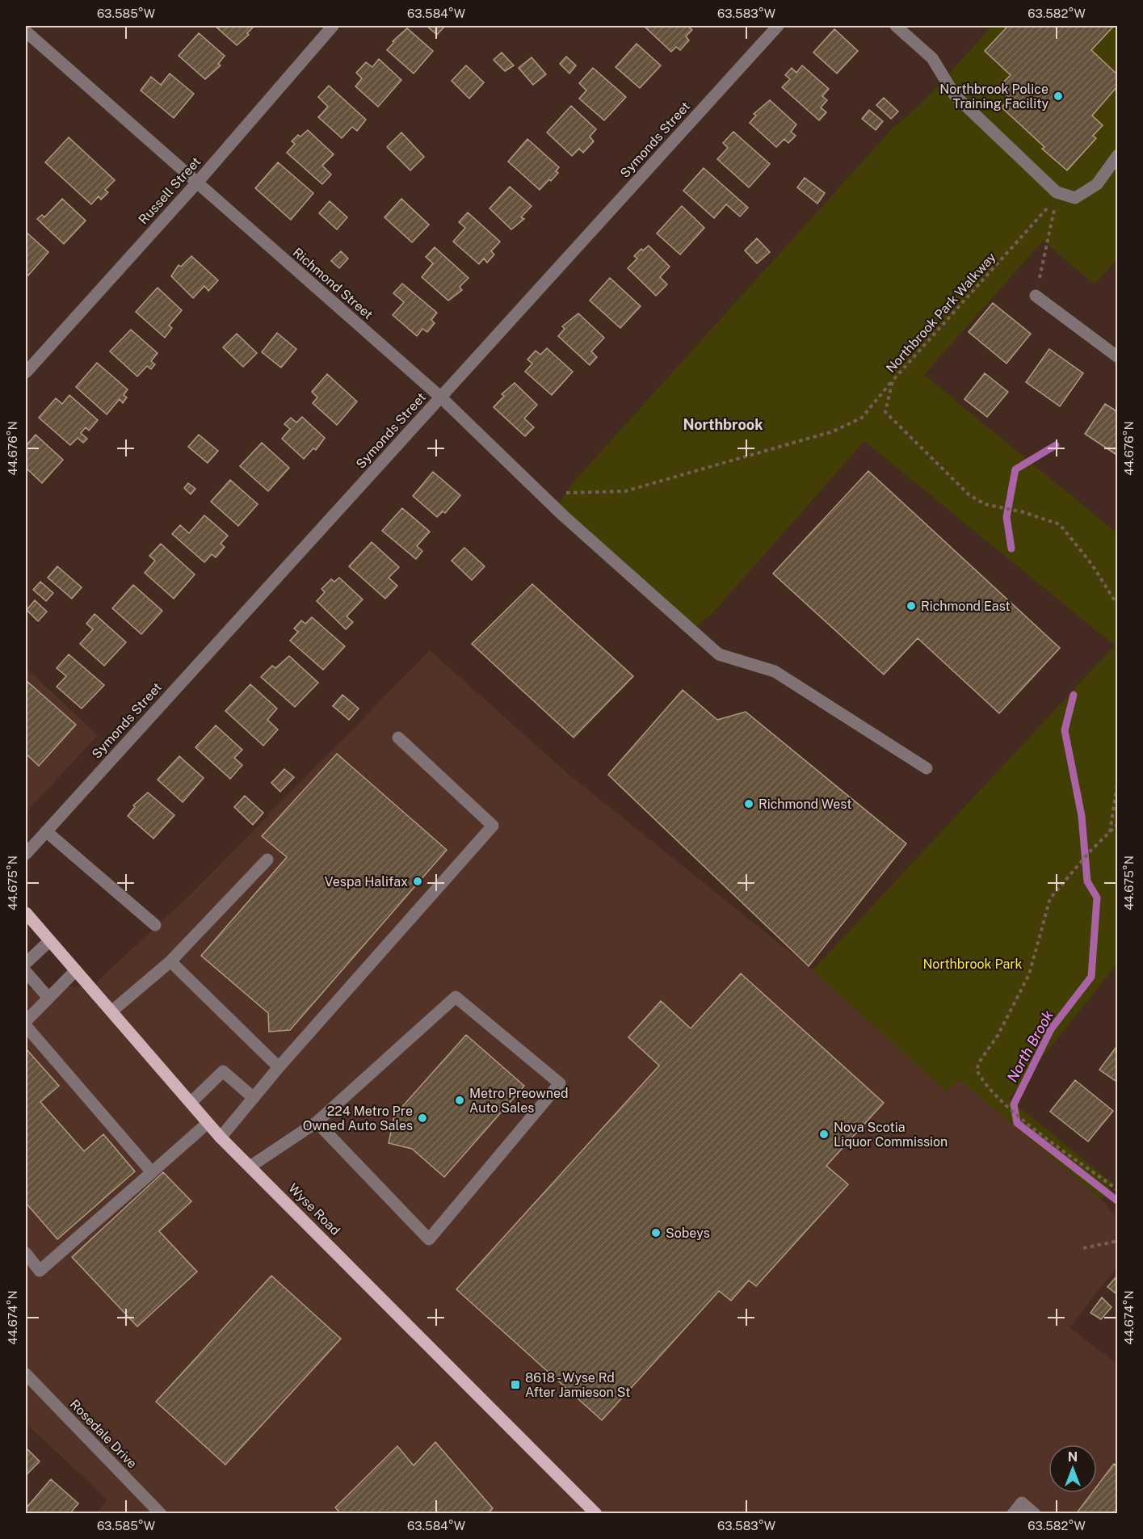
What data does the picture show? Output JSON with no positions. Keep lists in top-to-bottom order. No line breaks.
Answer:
{"streets":{"main road":["Wyse Road"],"street":["Symonds Street","Russell Street","Richmond Street","Rosedale Drive"],"path":["Northbrook Park Walkway"]},"crossings":[["Symonds Street","Richmond Street"],["Russell Street","Richmond Street"]],"districts":["Northbrook"],"water":["North Brook"],"parks":["Northbrook Park"],"places":{"other":["Northbrook Police Training Facility","Richmond East","Richmond West","Vespa Halifax","Metro Preowned Auto Sales","224 Metro Pre Owned Auto Sales","Nova Scotia Liquor Commission","Sobeys"],"transit":["8618 - Wyse Rd After Jamieson St"]},"north":"top","coordinates":["63.585°W","63.584°W","63.583°W","63.582°W","44.676°N","44.675°N","44.674°N"]}
